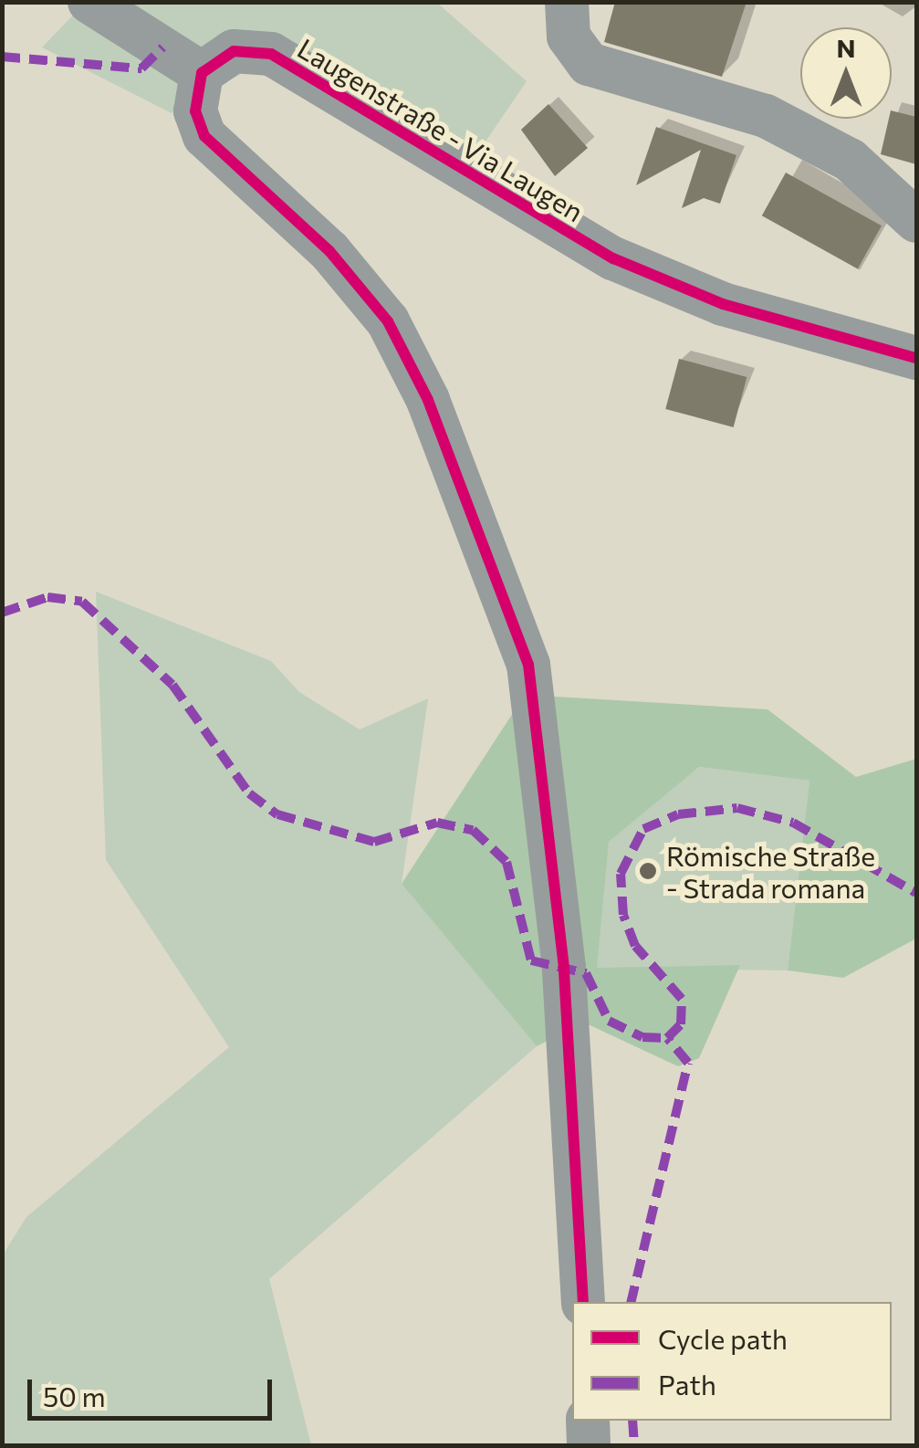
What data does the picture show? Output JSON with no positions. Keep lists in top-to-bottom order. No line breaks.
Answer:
{"streets":{"street":["Laugenstraße - Via Laugen"]},"places":["Römische Straße - Strada romana"],"legend":["Cycle path","Path"],"scale_bar":"50 m","north":"top"}
